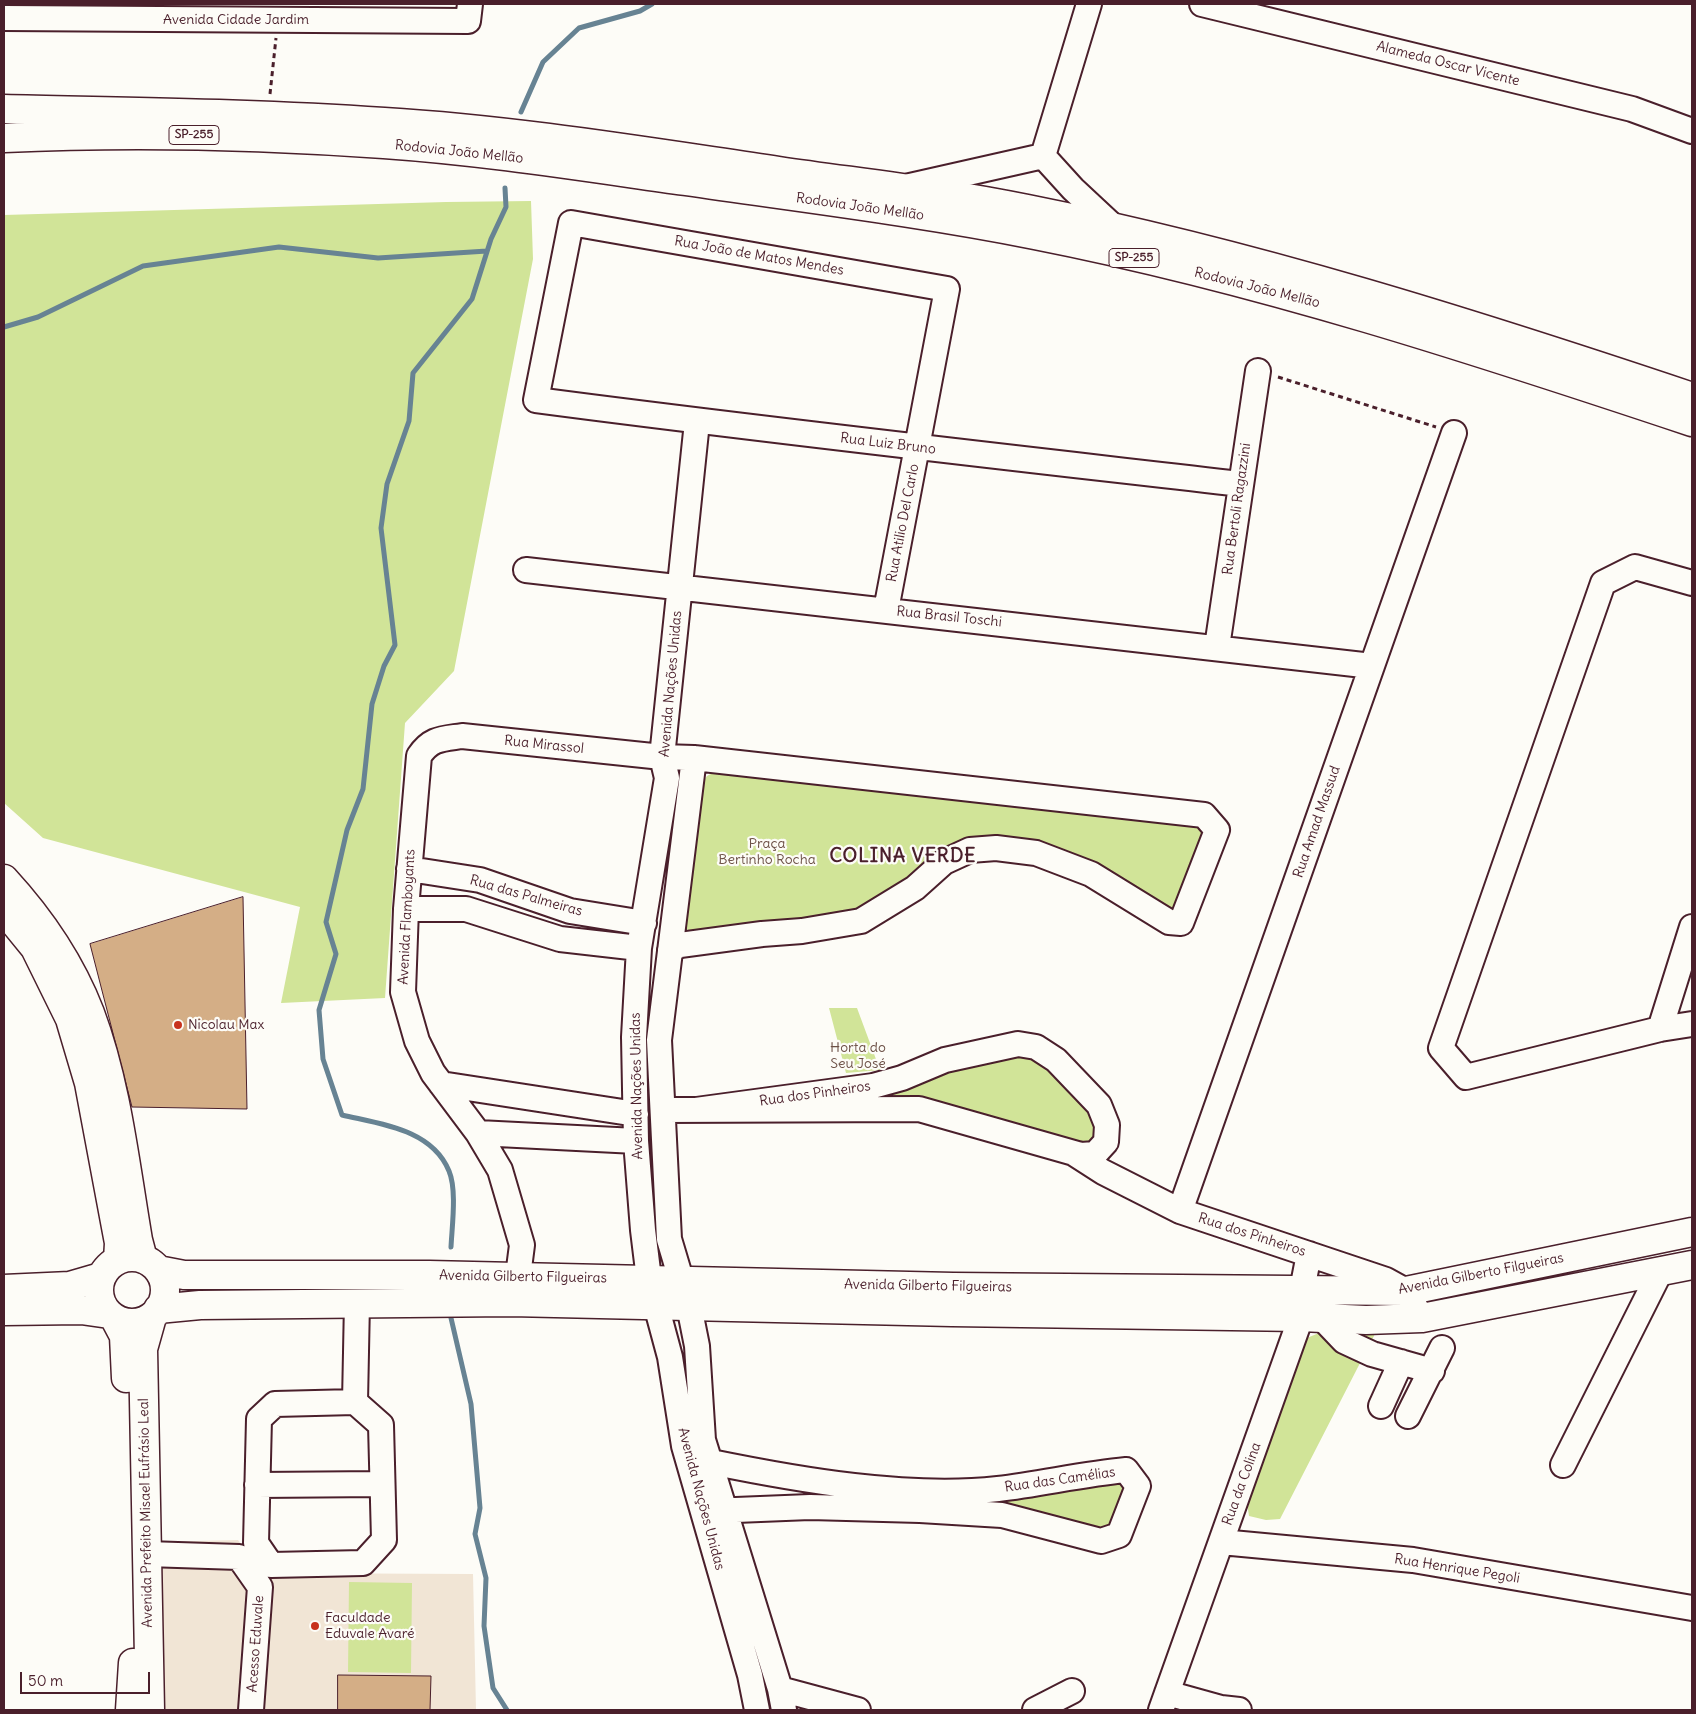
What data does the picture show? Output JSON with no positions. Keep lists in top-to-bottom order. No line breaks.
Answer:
{"streets":{"main road":["SP-255","Rodovia João Mellão","Avenida Gilberto Filgueiras","Avenida Prefeito Misael Eufrásio Leal"],"street":["Avenida Cidade Jardim","Alameda Oscar Vicente","Rua João de Matos Mendes","Rua Luiz Bruno","Rua Bertoli Ragazzini","Rua Atilio Del Carlo","Rua Brasil Toschi","Avenida Nações Unidas","Rua Mirassol","Rua Amad Massud","Rua das Palmeiras","Avenida Flamboyants","Rua dos Pinheiros","Rua das Camélias","Rua da Colina","Rua Henrique Pegoli","Acesso Eduvale"]},"crossings":[["Rua João de Matos Mendes","Rua Luiz Bruno"],["Rua João de Matos Mendes","Rua Atilio Del Carlo"],["Rua Luiz Bruno","Rua Bertoli Ragazzini"],["Rua Luiz Bruno","Rua Atilio Del Carlo"],["Rua Luiz Bruno","Avenida Nações Unidas"],["Rua Bertoli Ragazzini","Rua Brasil Toschi"],["Rua Atilio Del Carlo","Rua Brasil Toschi"],["Rua Brasil Toschi","Avenida Nações Unidas"],["Rua Brasil Toschi","Rua Amad Massud"],["Avenida Nações Unidas","Rua Mirassol"],["Avenida Nações Unidas","Rua das Palmeiras"],["Avenida Nações Unidas","Rua dos Pinheiros"],["Avenida Nações Unidas","Avenida Gilberto Filgueiras"],["Avenida Nações Unidas","Rua das Camélias"],["Rua Mirassol","Avenida Flamboyants"],["Rua Amad Massud","Rua dos Pinheiros"],["Rua das Palmeiras","Avenida Flamboyants"],["Avenida Flamboyants","Avenida Gilberto Filgueiras"],["Rua dos Pinheiros","Avenida Gilberto Filgueiras"],["Rua dos Pinheiros","Rua da Colina"],["Avenida Gilberto Filgueiras","Rua da Colina"],["Avenida Gilberto Filgueiras","Avenida Prefeito Misael Eufrásio Leal"],["Rua da Colina","Rua Henrique Pegoli"],["Avenida Prefeito Misael Eufrásio Leal","Acesso Eduvale"]],"districts":["COLINA VERDE"],"parks":["Praça Bertinho Rocha","Horta do Seu José"],"places":["Nicolau Max","Faculdade Eduvale Avaré"],"scale_bar":"50 m"}
